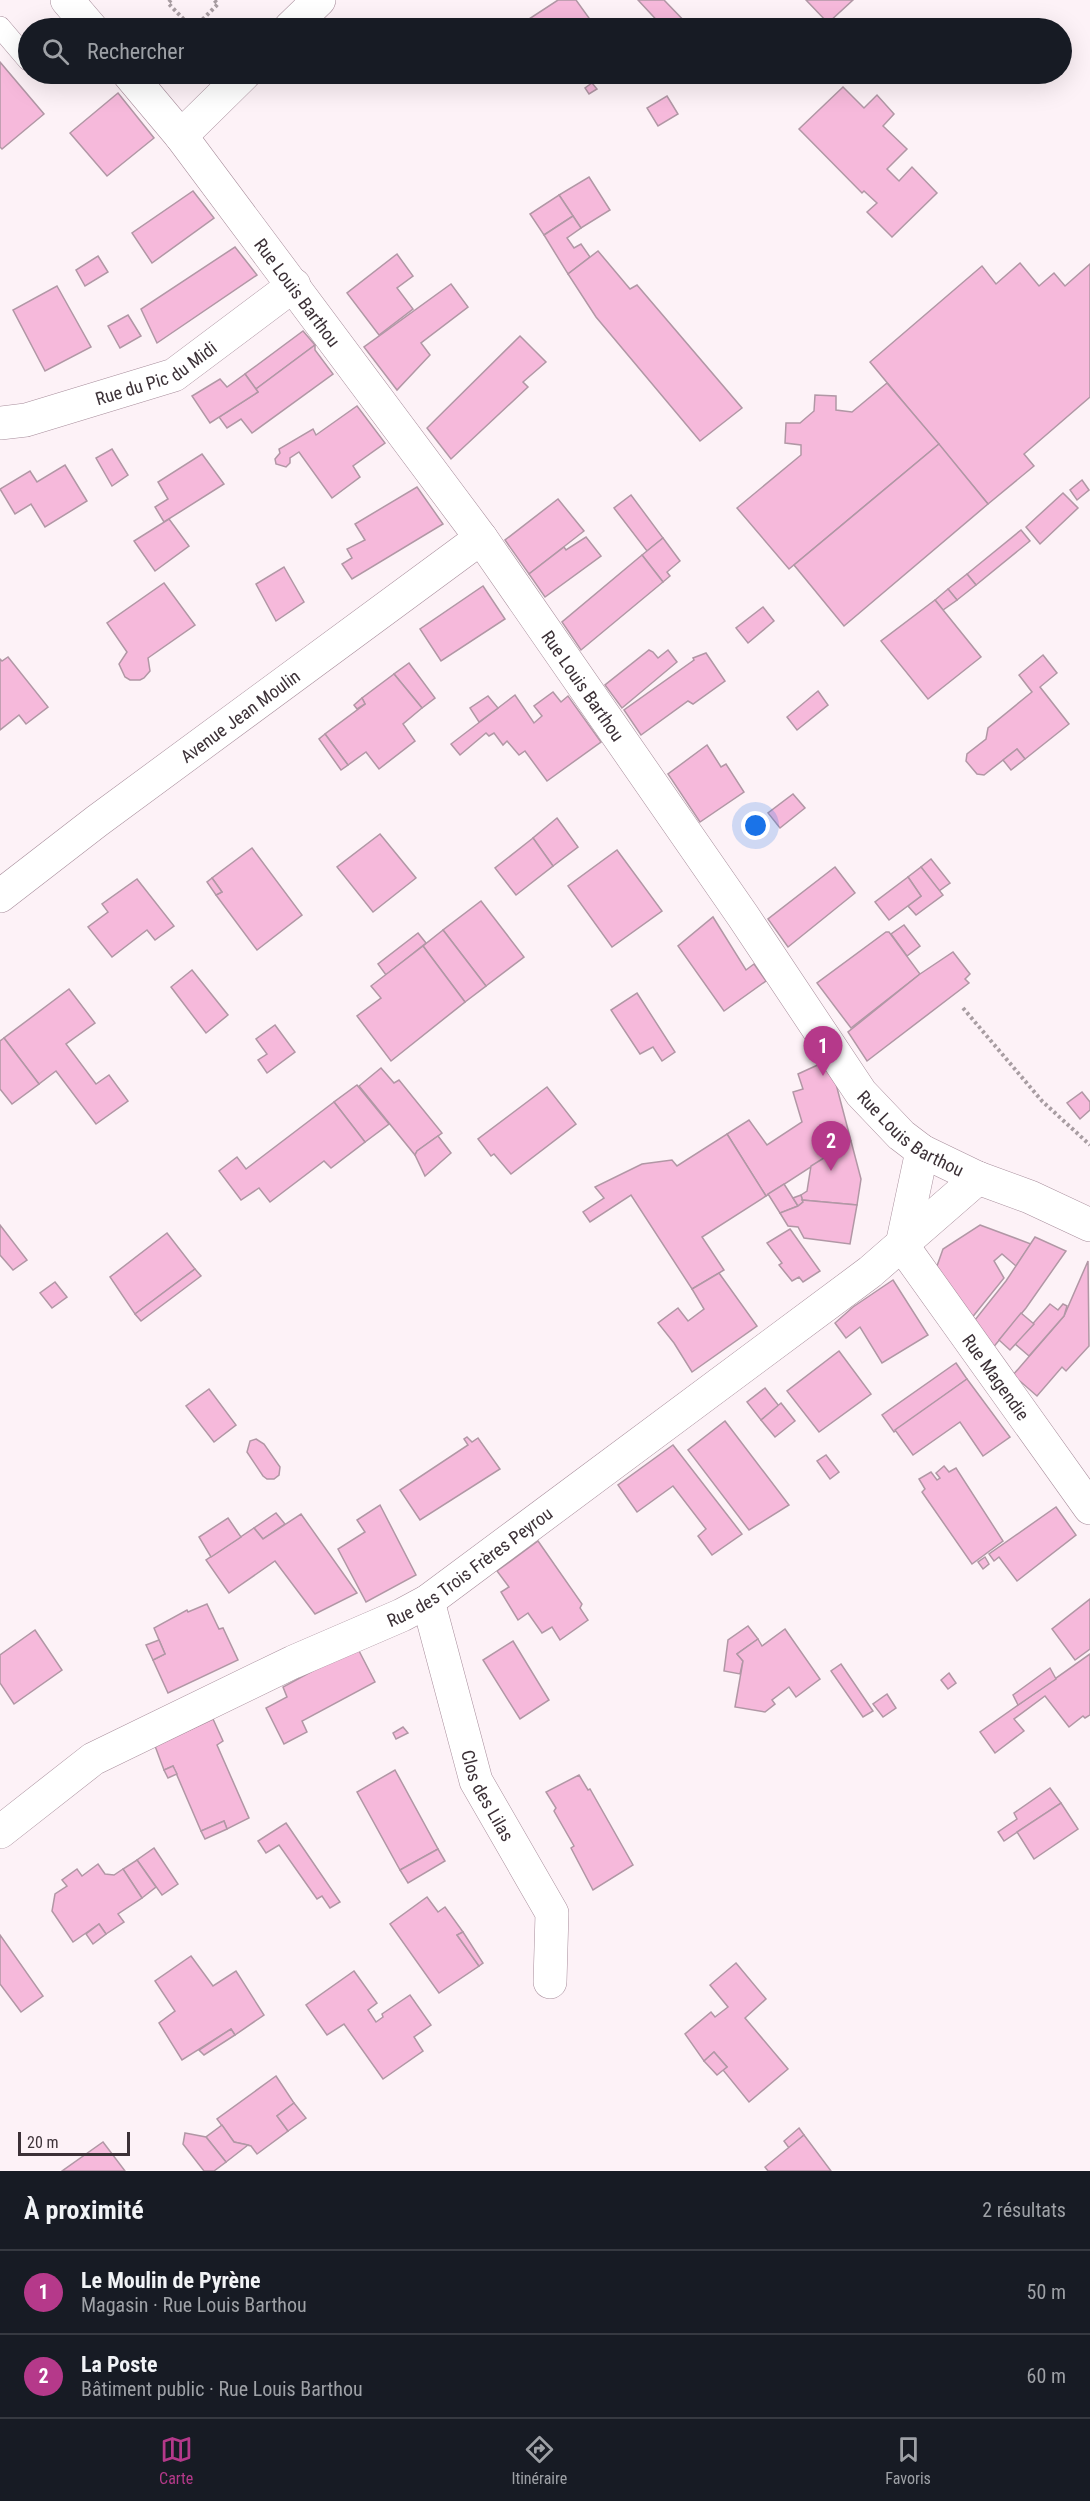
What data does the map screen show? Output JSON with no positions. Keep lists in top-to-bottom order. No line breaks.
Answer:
{"streets":{"street":["Rue Louis Barthou","Rue du Pic du Midi","Avenue Jean Moulin","Rue Magendie","Rue des Trois Frères Peyrou","Clos des Lilas"]},"crossings":[["Rue Louis Barthou","Rue du Pic du Midi"],["Rue Louis Barthou","Avenue Jean Moulin"],["Rue Louis Barthou","Rue des Trois Frères Peyrou"],["Rue Magendie","Rue des Trois Frères Peyrou"],["Rue des Trois Frères Peyrou","Clos des Lilas"]],"scale_bar":"20 m","page":{"search":"Rechercher","pins":["1","2"],"scale":"20 m","heading":["À proximité","2 résultats"],"list":[{"mark":"1","name":"Le Moulin de Pyrène","note":"Magasin · Rue Louis Barthou","value":"50 m"},{"mark":"2","name":"La Poste","note":"Bâtiment public · Rue Louis Barthou","value":"60 m"}],"nav":["Carte","Itinéraire","Favoris"]}}
